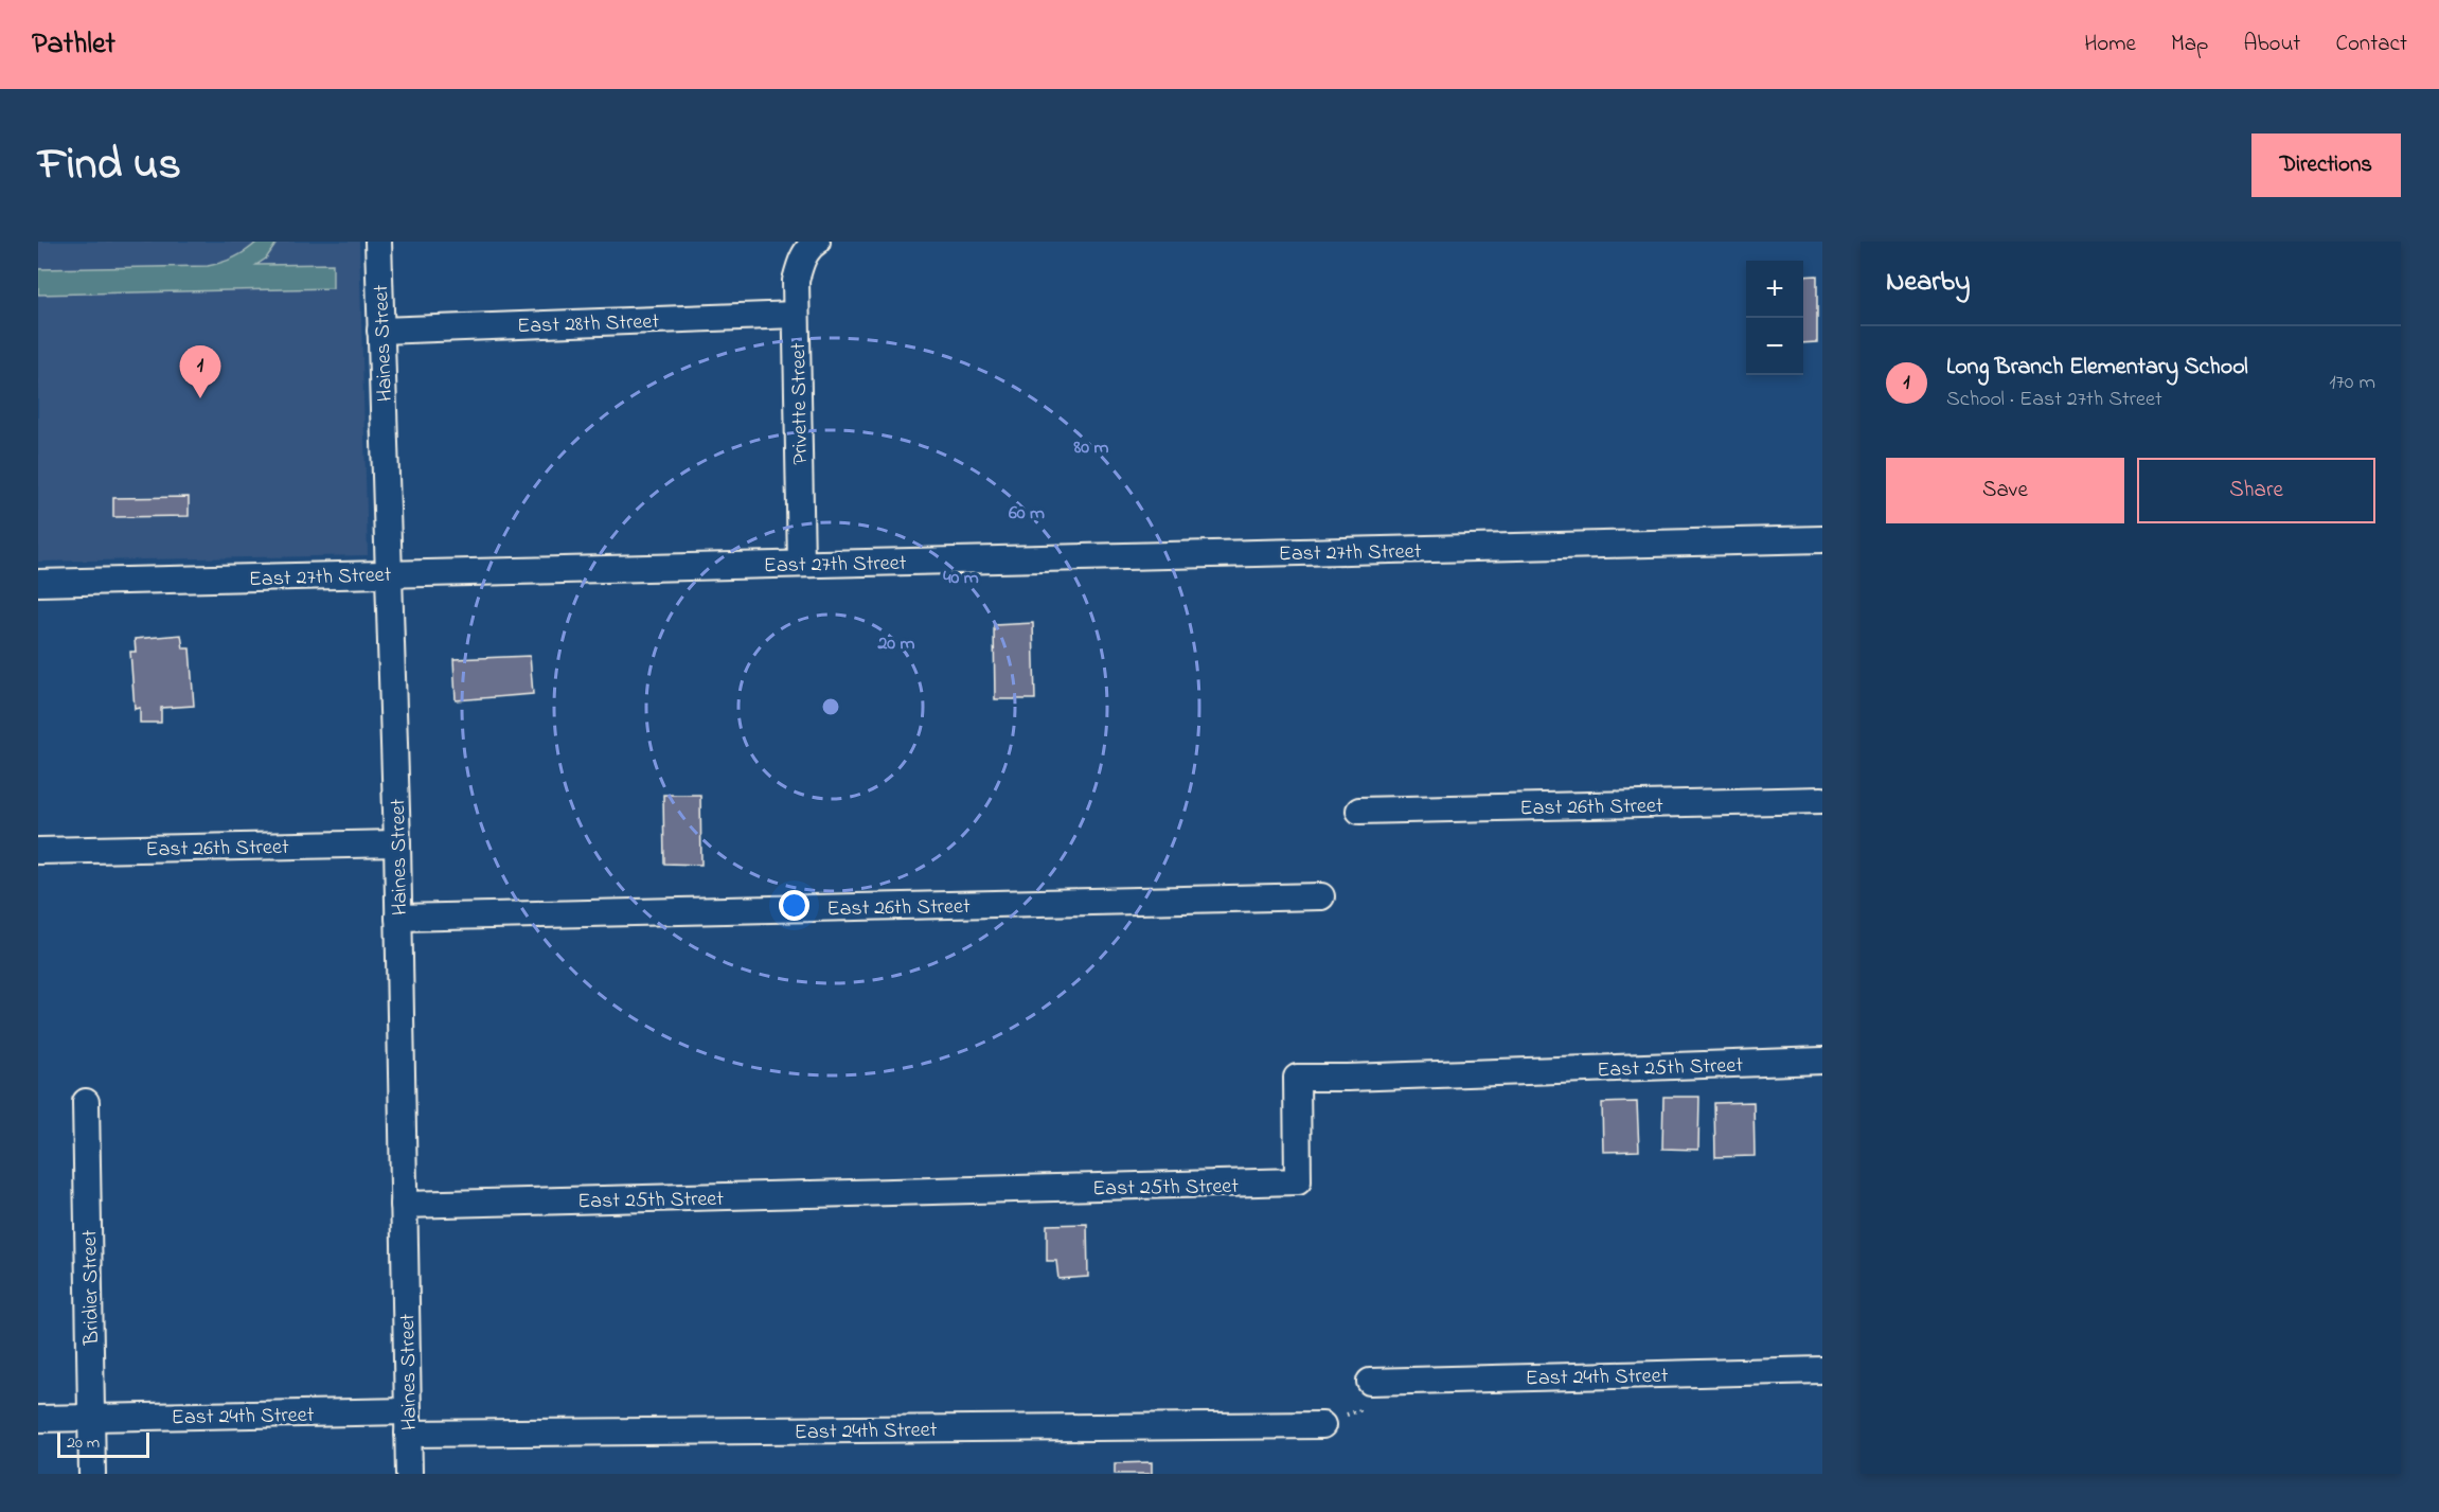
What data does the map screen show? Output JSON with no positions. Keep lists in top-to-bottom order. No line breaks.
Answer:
{"streets":{"street":["East 28th Street","Haines Street","Privette Street","East 27th Street","East 26th Street","East 25th Street","Bridier Street","East 24th Street"]},"crossings":[["East 28th Street","Haines Street"],["East 28th Street","Privette Street"],["Haines Street","East 27th Street"],["Haines Street","East 26th Street"],["Haines Street","East 25th Street"],["Haines Street","East 24th Street"],["Privette Street","East 27th Street"],["Bridier Street","East 24th Street"]],"scale_bar":"20 m","page":{"header":"Pathlet","nav":["Home","Map","About","Contact"],"title":"Find us","buttons":["Directions",["Save","Share"]],"heading":"Nearby","map_buttons":["+","−"],"list":[{"mark":"1","name":"Long Branch Elementary School","note":"School · East 27th Street","value":"170 m"}],"pins":"1","scale":"20 m"},"rings":["80 m","60 m","40 m","20 m"]}
